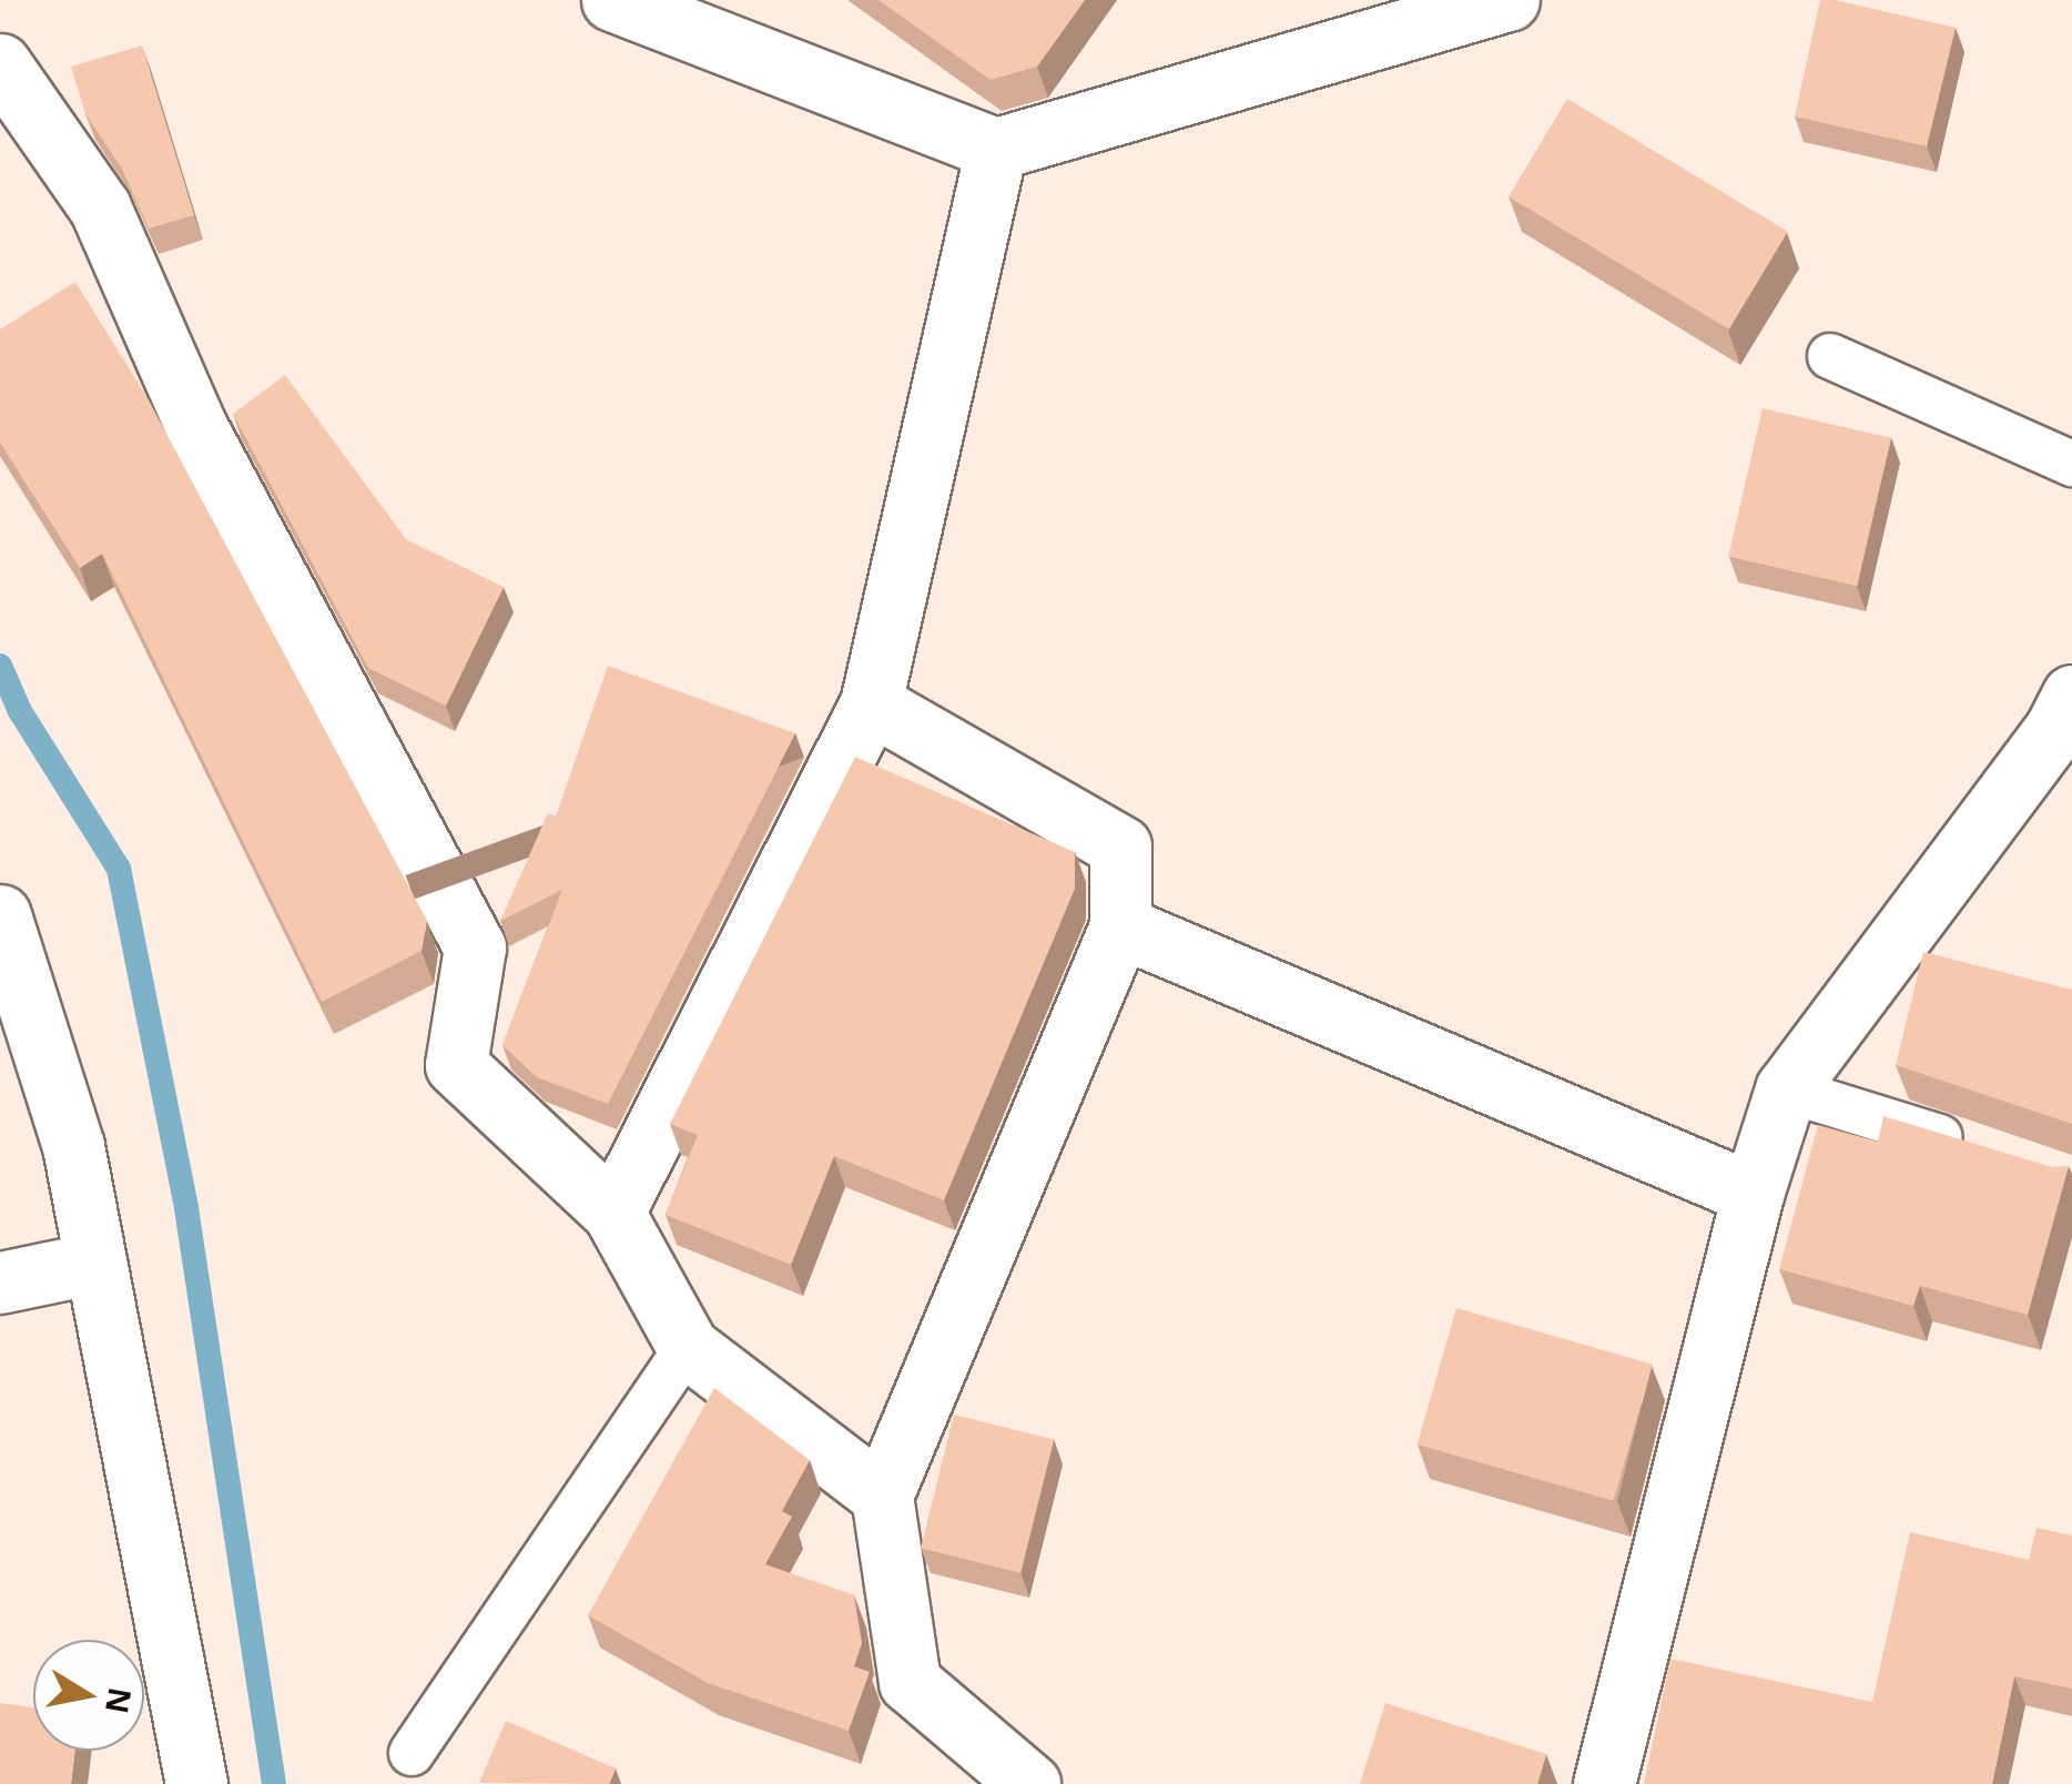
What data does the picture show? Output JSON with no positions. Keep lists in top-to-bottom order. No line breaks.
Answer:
{"north":"right"}
